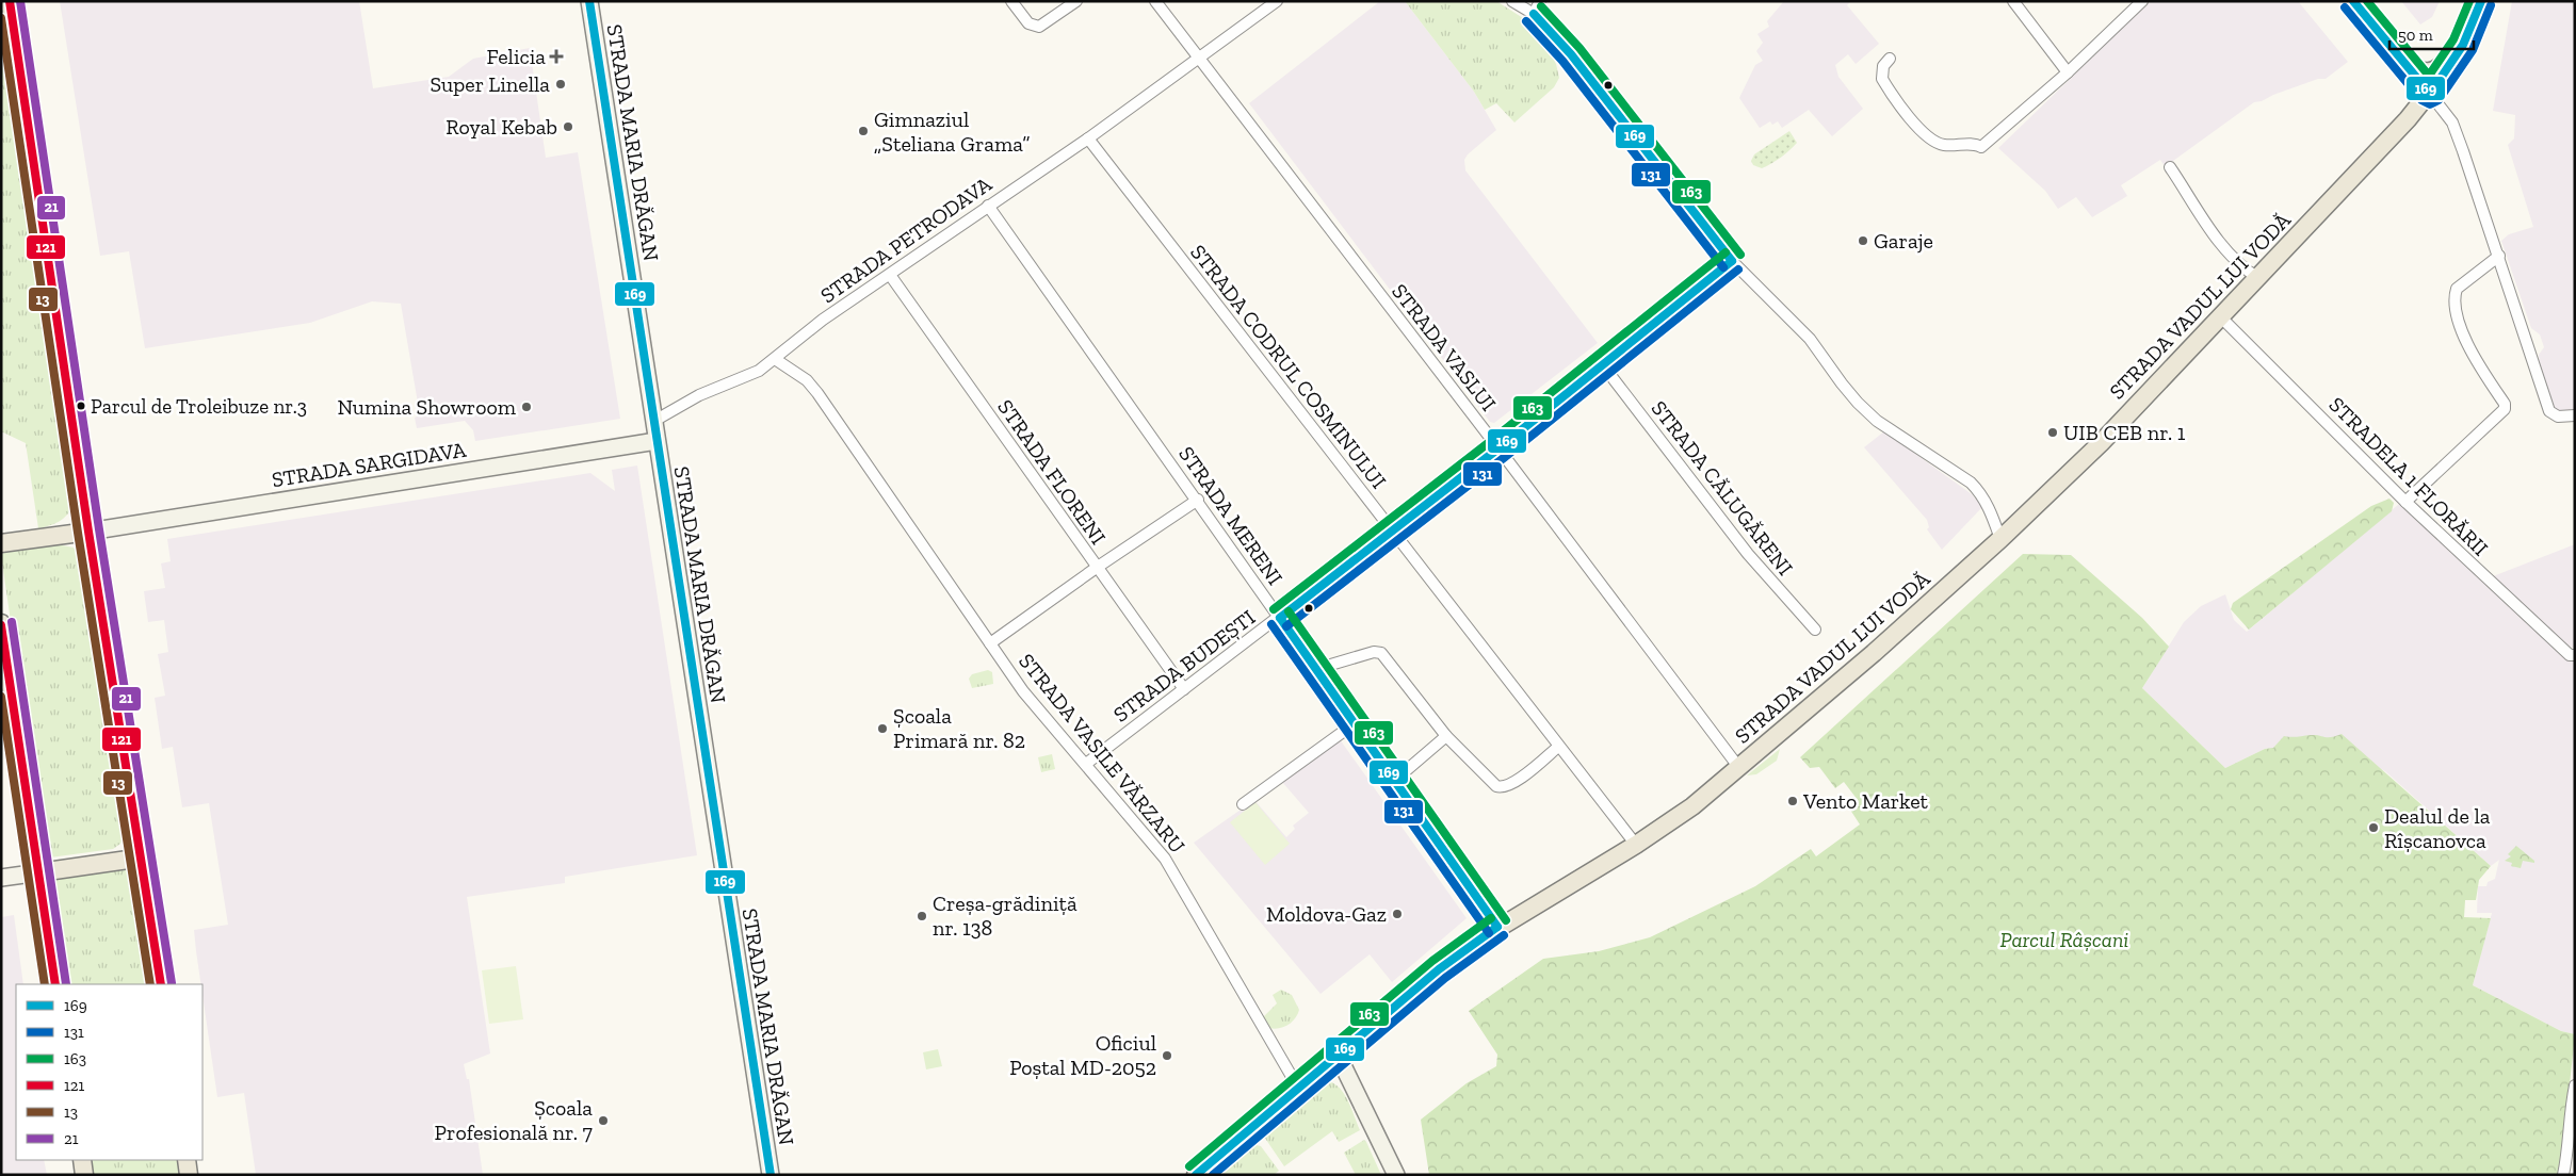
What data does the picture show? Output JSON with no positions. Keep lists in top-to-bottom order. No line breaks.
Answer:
{"streets":{"main road":["STRADA MARIA DRĂGAN","STRADA VADUL LUI VODĂ","STRADA SARGIDAVA"],"street":["STRADA PETRODAVA","STRADA VASLUI","STRADA CODRUL COSMINULUI","STRADA FLORENI","STRADELA 1 FLORĂRII","STRADA CĂLUGĂRENI","STRADA MERENI","STRADA BUDEȘTI","STRADA VASILE VĂRZARU"]},"crossings":[["STRADA MARIA DRĂGAN","STRADA PETRODAVA"],["STRADA MARIA DRĂGAN","STRADA SARGIDAVA"],["STRADA PETRODAVA","STRADA VASLUI"],["STRADA PETRODAVA","STRADA CODRUL COSMINULUI"],["STRADA PETRODAVA","STRADA FLORENI"],["STRADA PETRODAVA","STRADA MERENI"],["STRADA PETRODAVA","STRADA VASILE VĂRZARU"],["STRADA VADUL LUI VODĂ","STRADA VASLUI"],["STRADA VADUL LUI VODĂ","STRADA CODRUL COSMINULUI"],["STRADA VADUL LUI VODĂ","STRADELA 1 FLORĂRII"],["STRADA VADUL LUI VODĂ","STRADA MERENI"],["STRADA VADUL LUI VODĂ","STRADA VASILE VĂRZARU"],["STRADA VASLUI","STRADA BUDEȘTI"],["STRADA CODRUL COSMINULUI","STRADA BUDEȘTI"],["STRADA FLORENI","STRADA BUDEȘTI"],["STRADA CĂLUGĂRENI","STRADA BUDEȘTI"],["STRADA MERENI","STRADA BUDEȘTI"],["STRADA BUDEȘTI","STRADA VASILE VĂRZARU"]],"parks":["Parcul Râșcani"],"places":{"health":["Felicia"],"other":["Super Linella","Royal Kebab","Gimnaziul „Steliana Grama”","Garaje","Parcul de Troleibuze nr.3","Numina Showroom","UIB CEB nr. 1","Școala Primară nr. 82","Vento Market","Dealul de la Rîșcanovca","Moldova-Gaz","Creșa-grădiniță nr. 138","Oficiul Poștal MD-2052","Școala Profesională nr. 7"]},"lines":["transit line 169","transit line 163","transit line 121","transit line 21","transit line 131","transit line 13"],"legend":["169","131","163","121","13","21"],"scale_bar":"50 m"}
